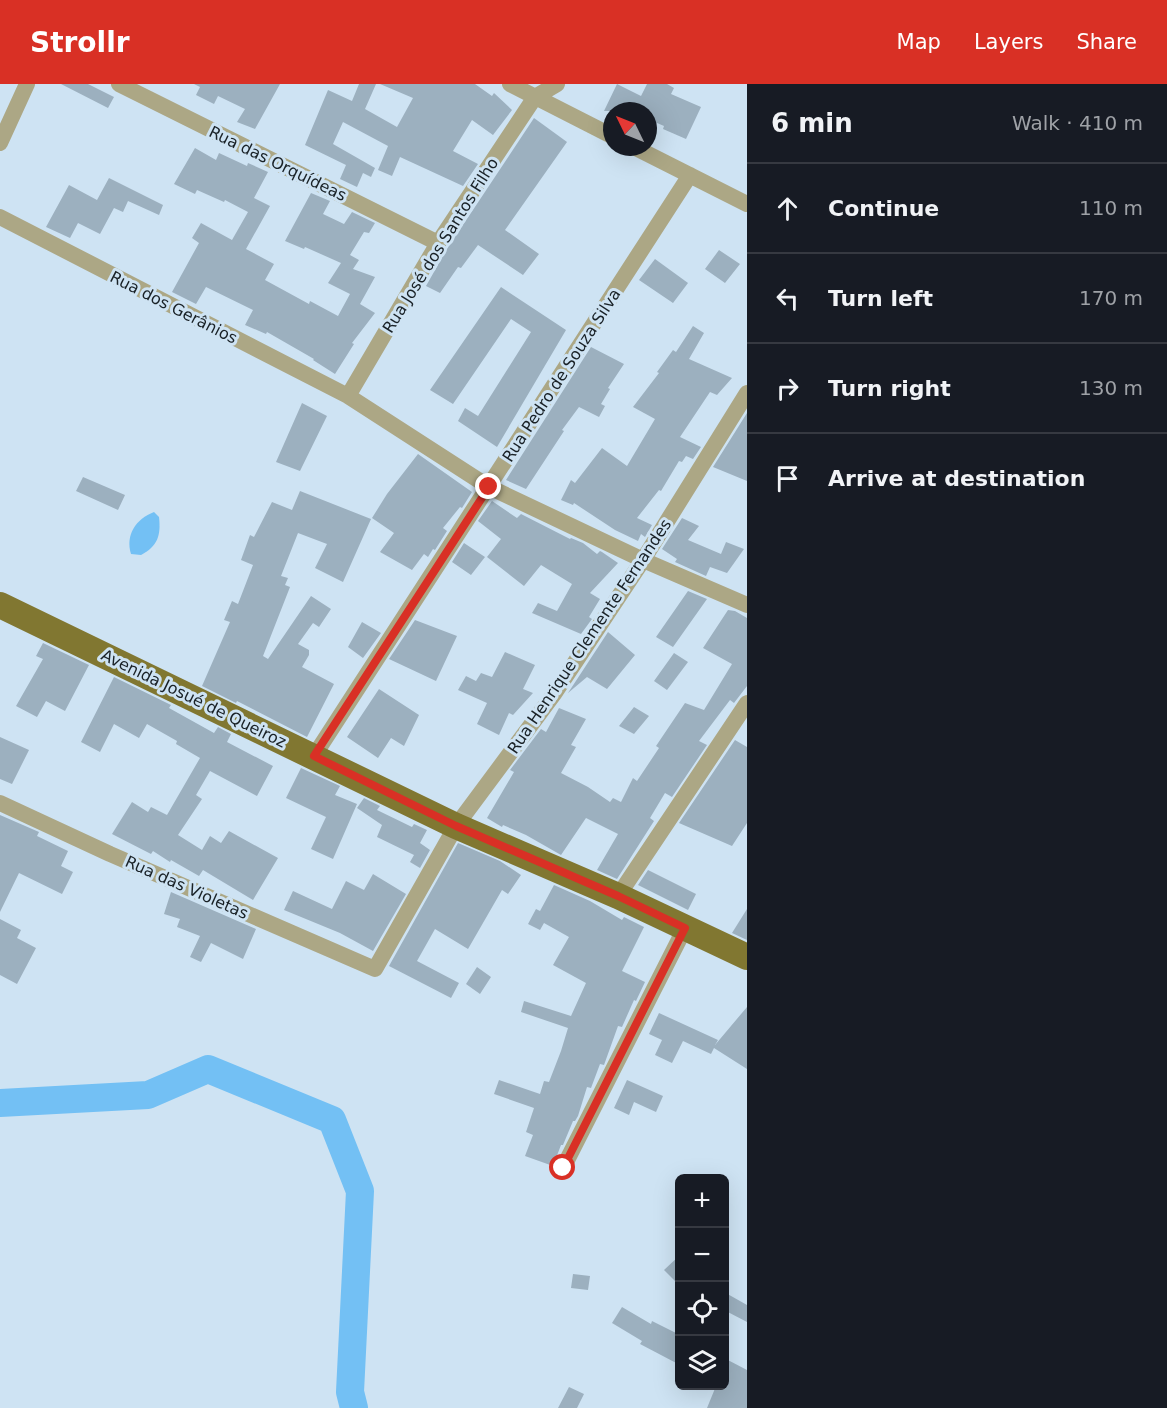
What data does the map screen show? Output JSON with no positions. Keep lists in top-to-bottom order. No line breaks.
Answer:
{"streets":{"main road":["Avenida Josué de Queiroz"],"street":["Rua das Orquídeas","Rua José dos Santos Filho","Rua dos Gerânios","Rua Pedro de Souza Silva","Rua Henrique Clemente Fernandes","Rua das Violetas"]},"crossings":[["Rua das Orquídeas","Rua José dos Santos Filho"],["Rua José dos Santos Filho","Rua dos Gerânios"],["Rua dos Gerânios","Rua Pedro de Souza Silva"],["Rua dos Gerânios","Rua Henrique Clemente Fernandes"],["Rua Pedro de Souza Silva","Avenida Josué de Queiroz"],["Rua Henrique Clemente Fernandes","Avenida Josué de Queiroz"],["Rua Henrique Clemente Fernandes","Rua das Violetas"]],"north":"top left","page":{"header":"Strollr","nav":["Map","Layers","Share"],"heading":["6 min","Walk · 410 m"],"list":[["Continue","110 m"],["Turn left","170 m"],["Turn right","130 m"],"Arrive at destination"],"map_buttons":["+","−"]}}
